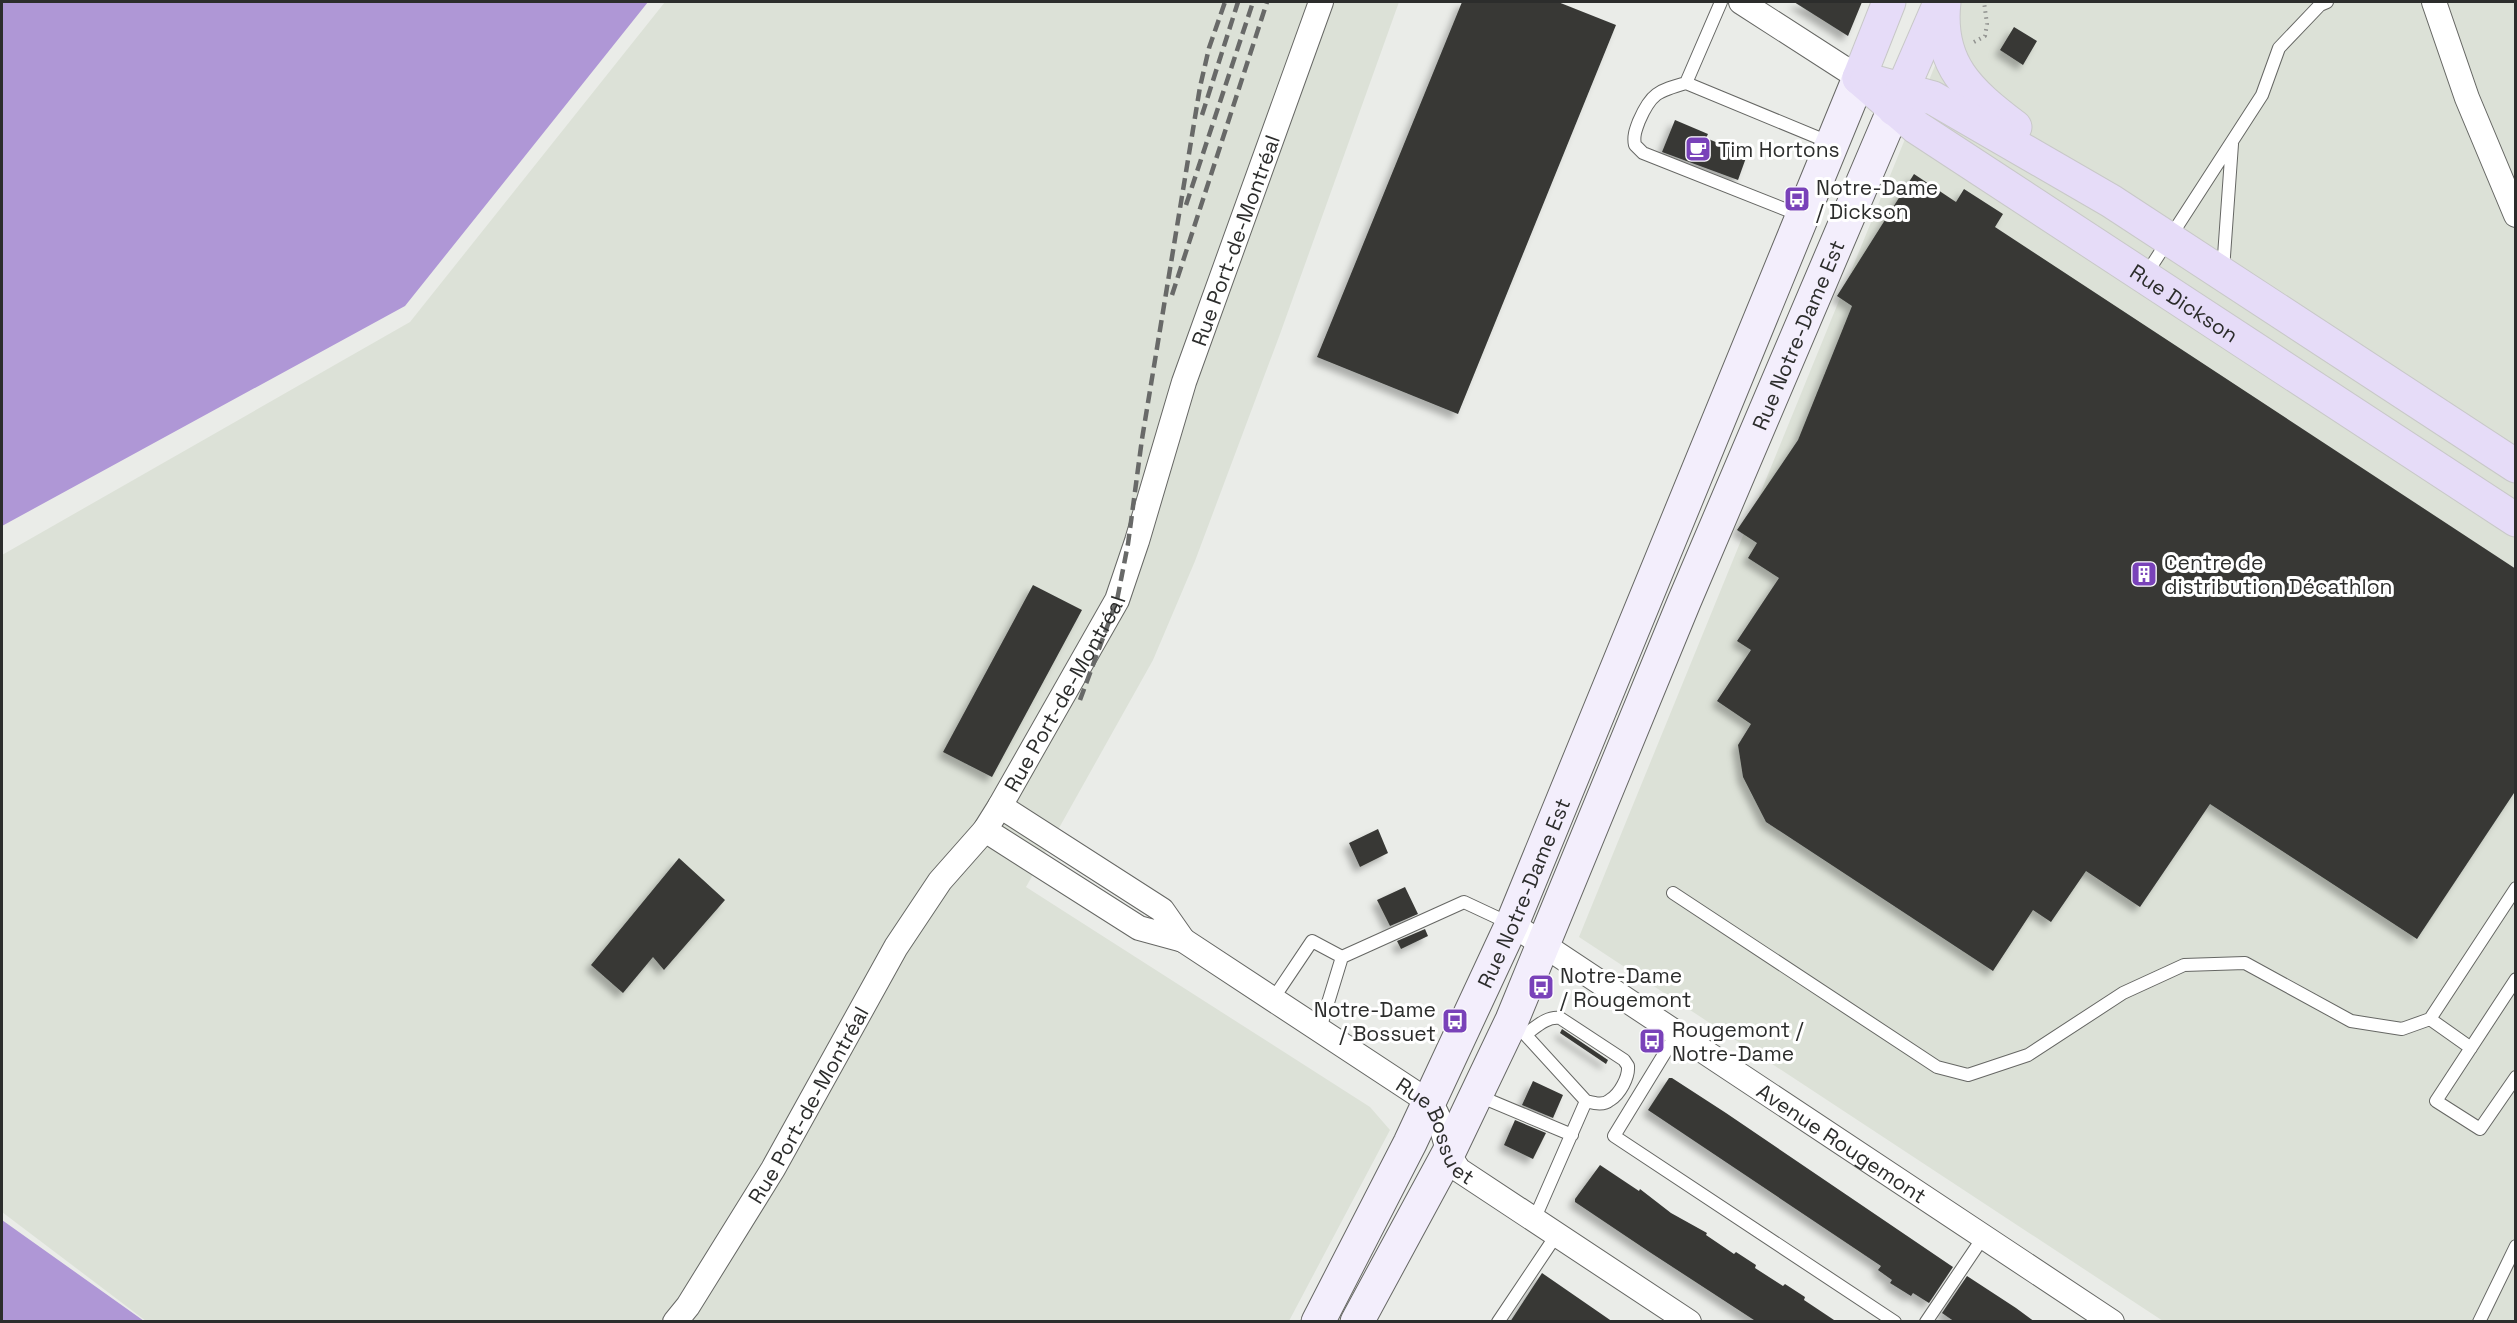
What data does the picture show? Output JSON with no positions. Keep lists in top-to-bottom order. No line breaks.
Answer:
{"streets":{"main road":["Rue Dickson","Rue Notre-Dame Est"],"street":["Rue Port-de-Montréal","Rue Bossuet","Avenue Rougemont"]},"crossings":[["Rue Port-de-Montréal","Rue Bossuet"],["Rue Dickson","Rue Notre-Dame Est"],["Rue Notre-Dame Est","Rue Bossuet"],["Rue Notre-Dame Est","Avenue Rougemont"]],"places":{"cafe":["Tim Hortons"],"bus stop":["Notre-Dame / Dickson","Notre-Dame / Rougemont","Notre-Dame / Bossuet","Rougemont / Notre-Dame"],"building":["Centre de distribution Décathlon"]}}
